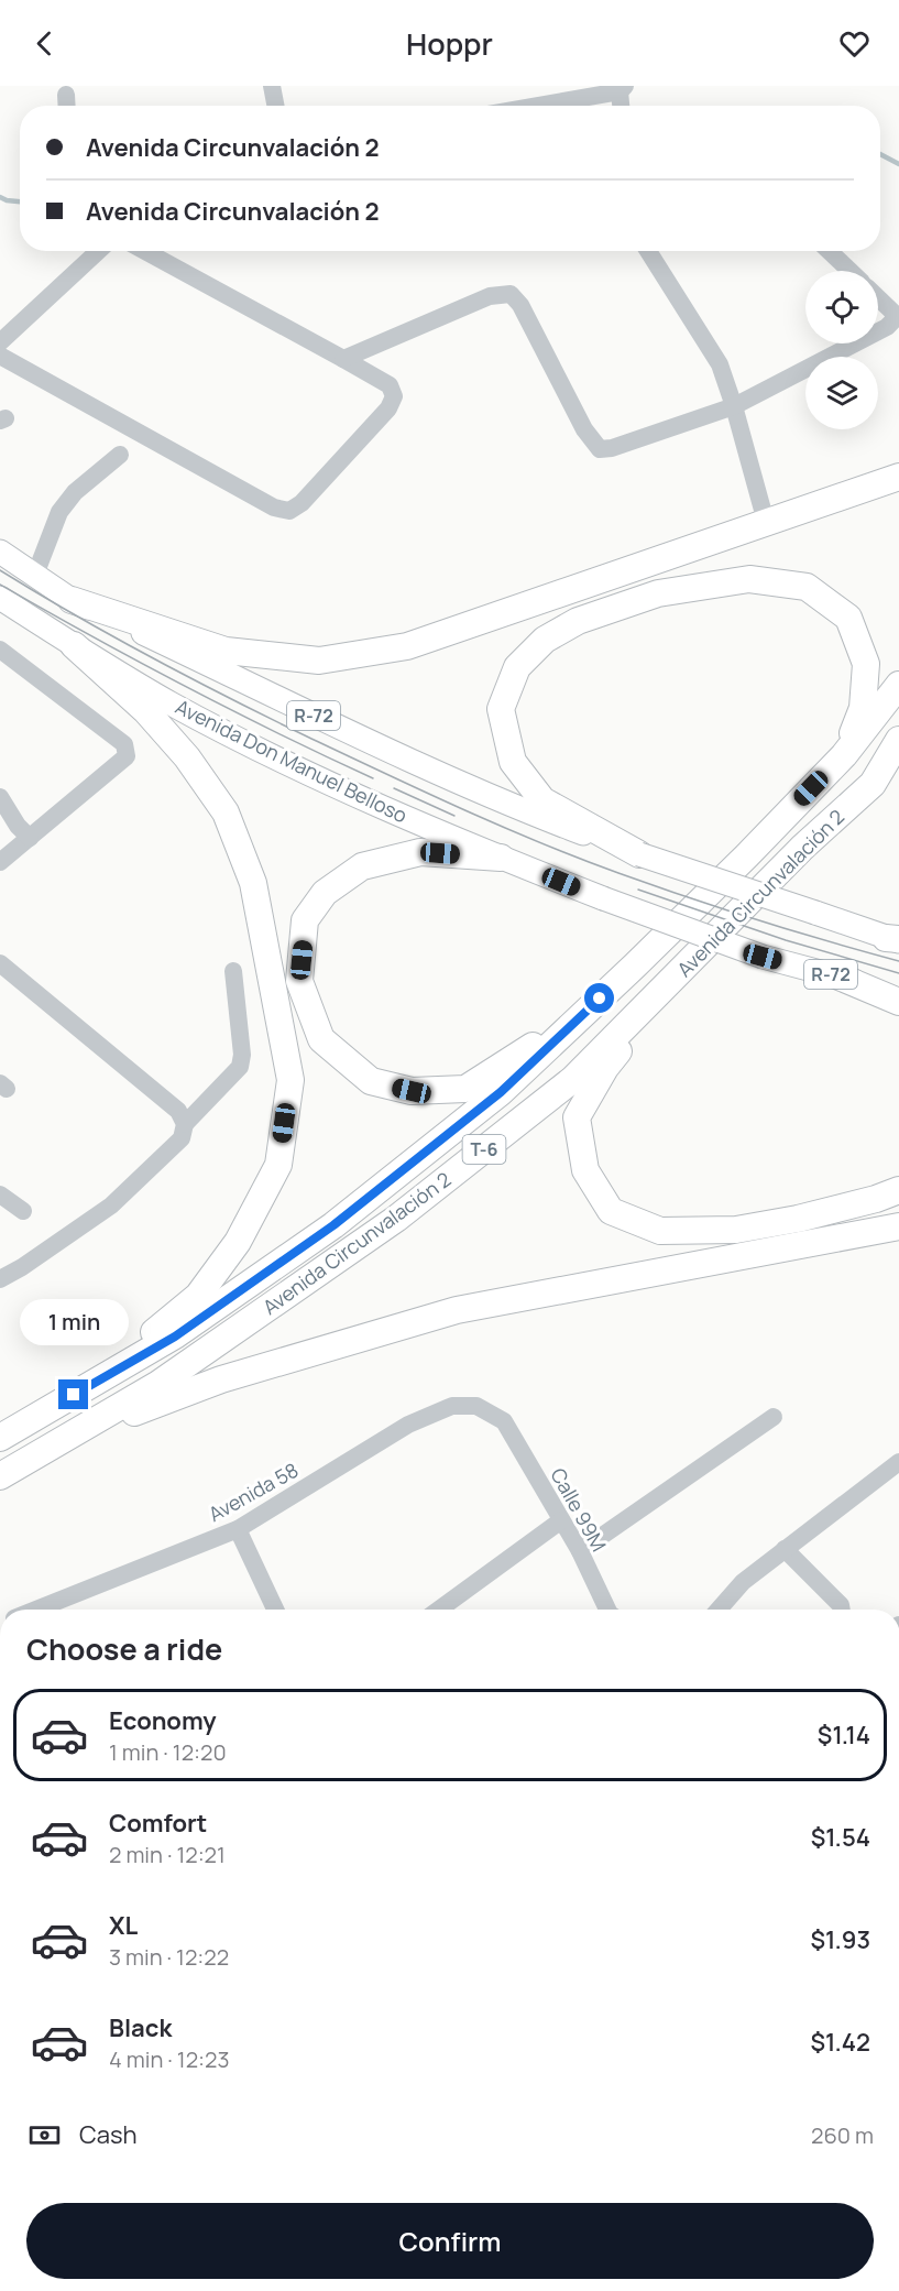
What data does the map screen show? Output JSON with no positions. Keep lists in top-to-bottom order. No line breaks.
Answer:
{"streets":{"highway":["Avenida Circunvalación 2","T-6"],"main road":["R-72","Avenida Don Manuel Belloso"],"street":["Avenida 58","Calle 99M"]},"crossings":[["Avenida 58","Calle 99M"]],"page":{"header":"Hoppr","banner":["Avenida Circunvalación 2","Avenida Circunvalación 2"],"bubble":"1 min","heading":"Choose a ride","list":[{"name":"Economy","note":"1 min · 12:20","value":"$1.14"},{"name":"Comfort","note":"2 min · 12:21","value":"$1.54"},{"name":"XL","note":"3 min · 12:22","value":"$1.93"},{"name":"Black","note":"4 min · 12:23","value":"$1.42"}],"pay":["Cash","260 m"],"buttons":"Confirm"}}
